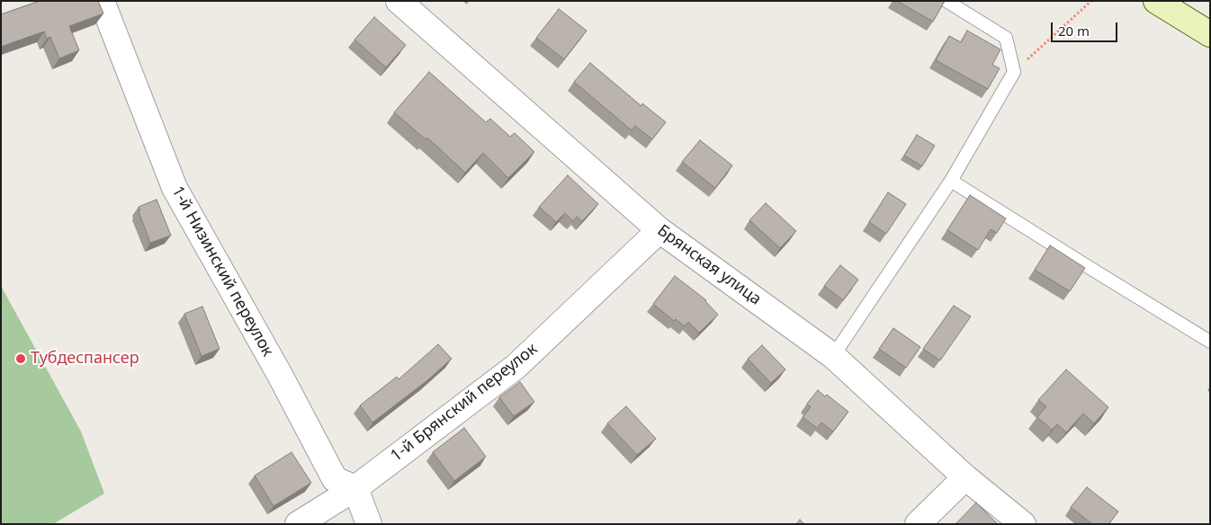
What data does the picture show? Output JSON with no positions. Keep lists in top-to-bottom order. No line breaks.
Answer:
{"streets":{"street":["Брянская улица","1-й Низинский переулок","1-й Брянский переулок"]},"crossings":[["Брянская улица","1-й Брянский переулок"],["1-й Низинский переулок","1-й Брянский переулок"]],"places":["Тубдеспансер"],"scale_bar":"20 m"}
